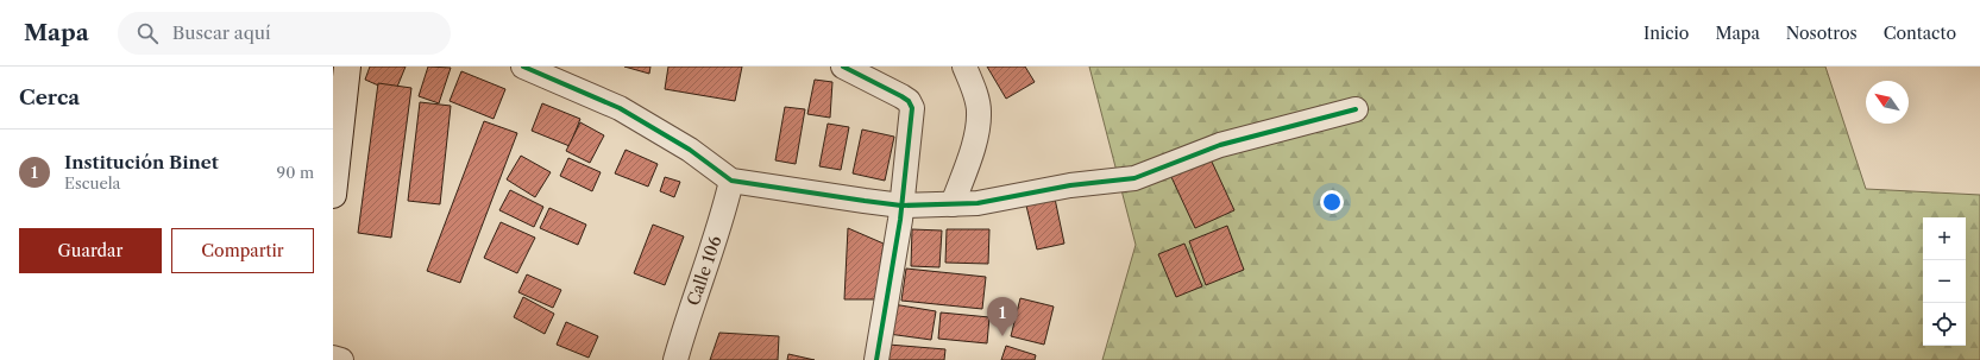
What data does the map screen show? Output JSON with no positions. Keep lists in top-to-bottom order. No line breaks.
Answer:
{"streets":{"street":["Calle 106"]},"north":"top left","page":{"header":"Mapa","search":"Buscar aquí","nav":["Inicio","Mapa","Nosotros","Contacto"],"heading":"Cerca","list":[{"mark":"1","name":"Institución Binet","note":"Escuela","value":"90 m"}],"buttons":["Guardar","Compartir"],"map_buttons":["+","−"],"pins":"1"}}
